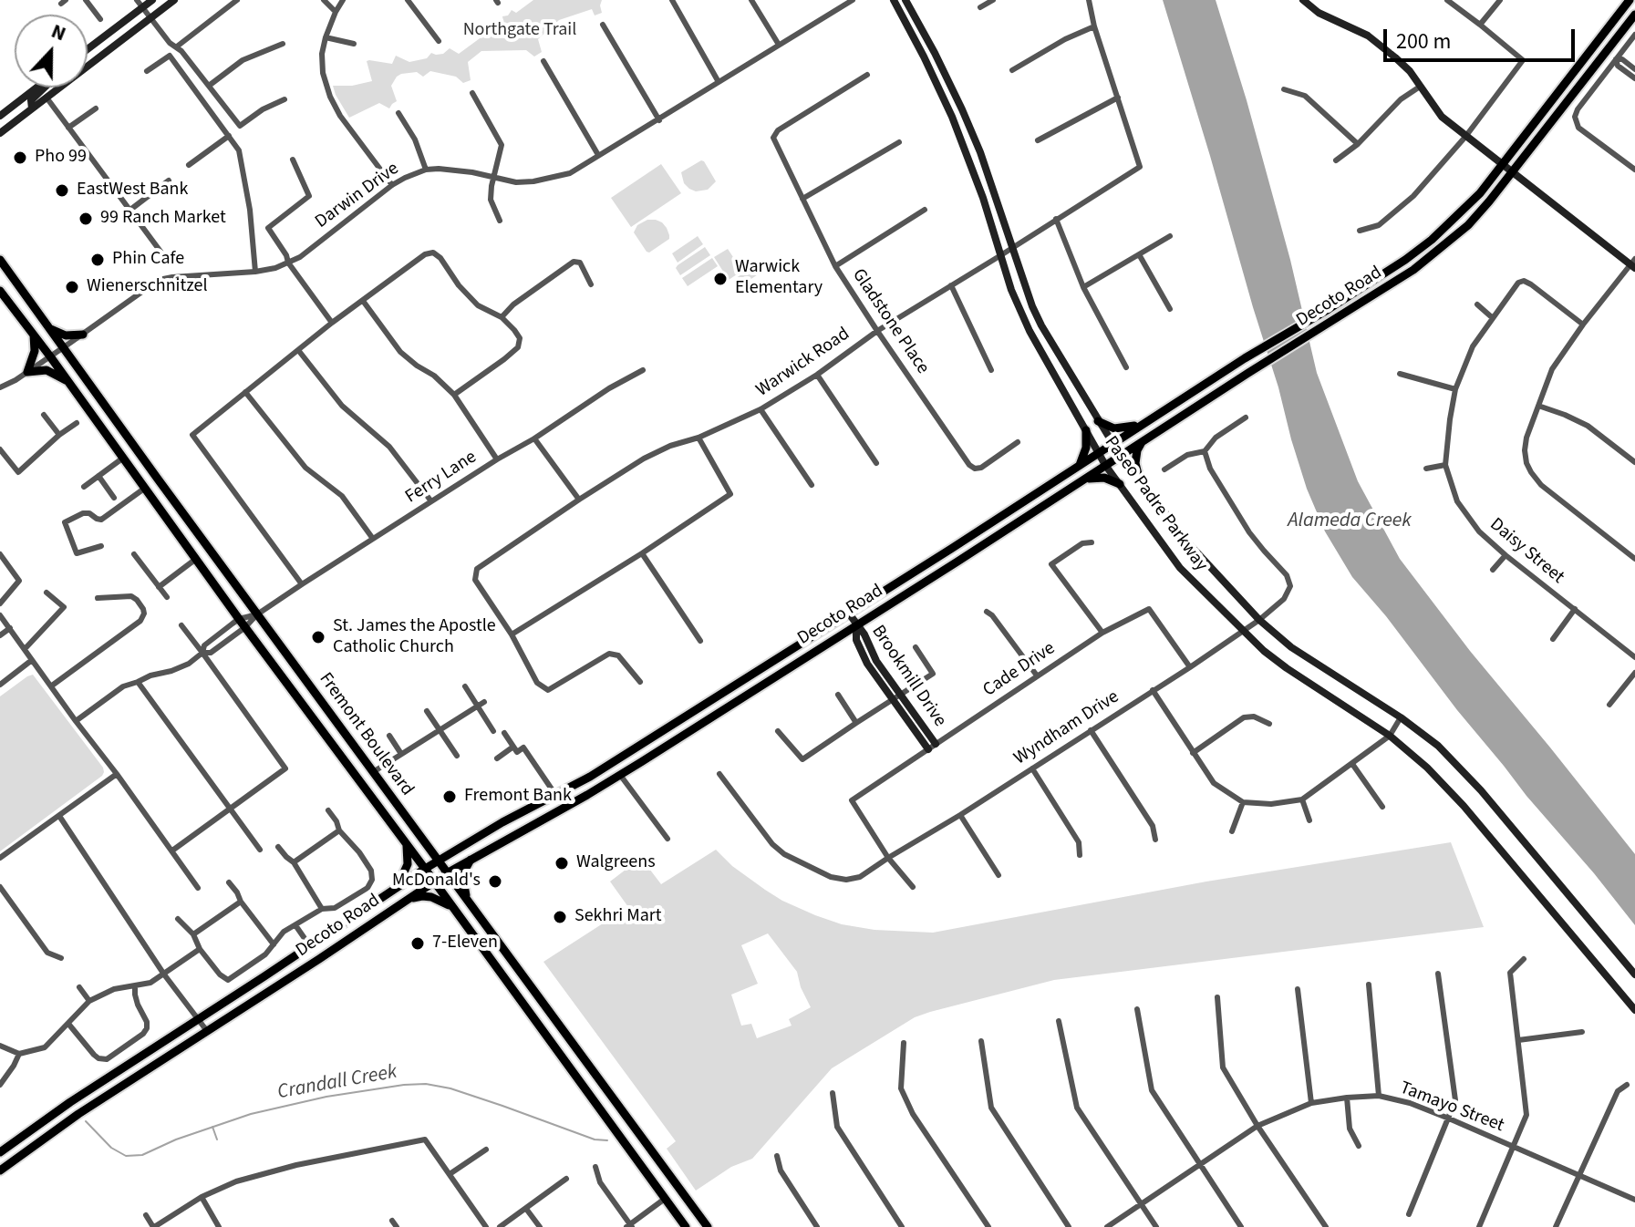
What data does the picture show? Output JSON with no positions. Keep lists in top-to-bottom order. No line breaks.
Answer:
{"streets":{"main road":["Decoto Road","Paseo Padre Parkway","Brookmill Drive","Fremont Boulevard"],"street":["Darwin Drive","Gladstone Place","Warwick Road","Ferry Lane","Daisy Street","Cade Drive","Wyndham Drive","Tamayo Street"]},"crossings":[["Darwin Drive","Fremont Boulevard"],["Decoto Road","Paseo Padre Parkway"],["Decoto Road","Brookmill Drive"],["Decoto Road","Fremont Boulevard"],["Gladstone Place","Warwick Road"],["Warwick Road","Paseo Padre Parkway"],["Ferry Lane","Fremont Boulevard"],["Paseo Padre Parkway","Wyndham Drive"],["Cade Drive","Brookmill Drive"],["Cade Drive","Wyndham Drive"]],"water":["Alameda Creek","Crandall Creek"],"parks":["Northgate Trail"],"places":["Pho 99","EastWest Bank","99 Ranch Market","Phin Cafe","Warwick Elementary","Wienerschnitzel","St. James the Apostle Catholic Church","Fremont Bank","Walgreens","McDonald's","Sekhri Mart","7-Eleven"],"scale_bar":"200 m","north":"top"}
